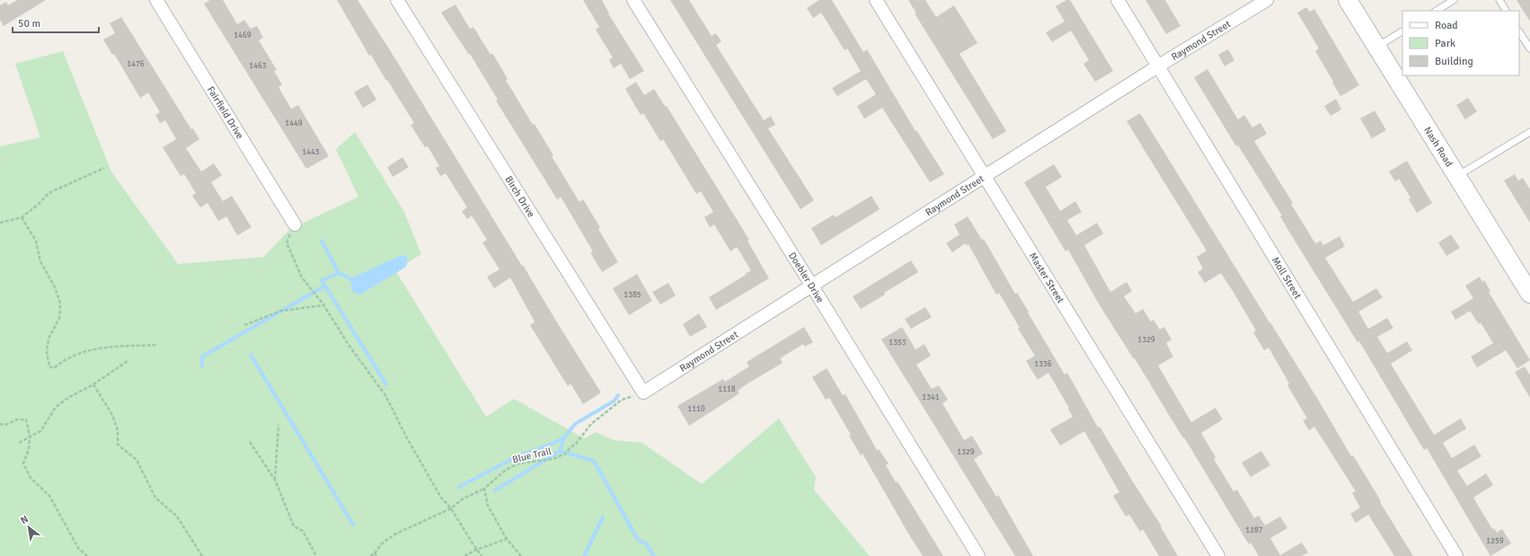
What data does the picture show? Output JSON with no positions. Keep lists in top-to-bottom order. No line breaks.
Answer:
{"streets":{"main road":["Nash Road"],"street":["Raymond Street","Fairfield Drive","Birch Drive","Doebler Drive","Moll Street","Master Street"],"path":["Blue Trail"]},"crossings":[["Raymond Street","Birch Drive"],["Raymond Street","Doebler Drive"],["Raymond Street","Moll Street"],["Raymond Street","Master Street"],["Raymond Street","Blue Trail"],["Birch Drive","Blue Trail"]],"house_numbers":["1469","1476","1463","1449","1443","1385","1329","1353","1336","1118","1341","1110","1329","1287","1259"],"legend":["Road","Park","Building"],"scale_bar":"50 m","north":"top left"}
